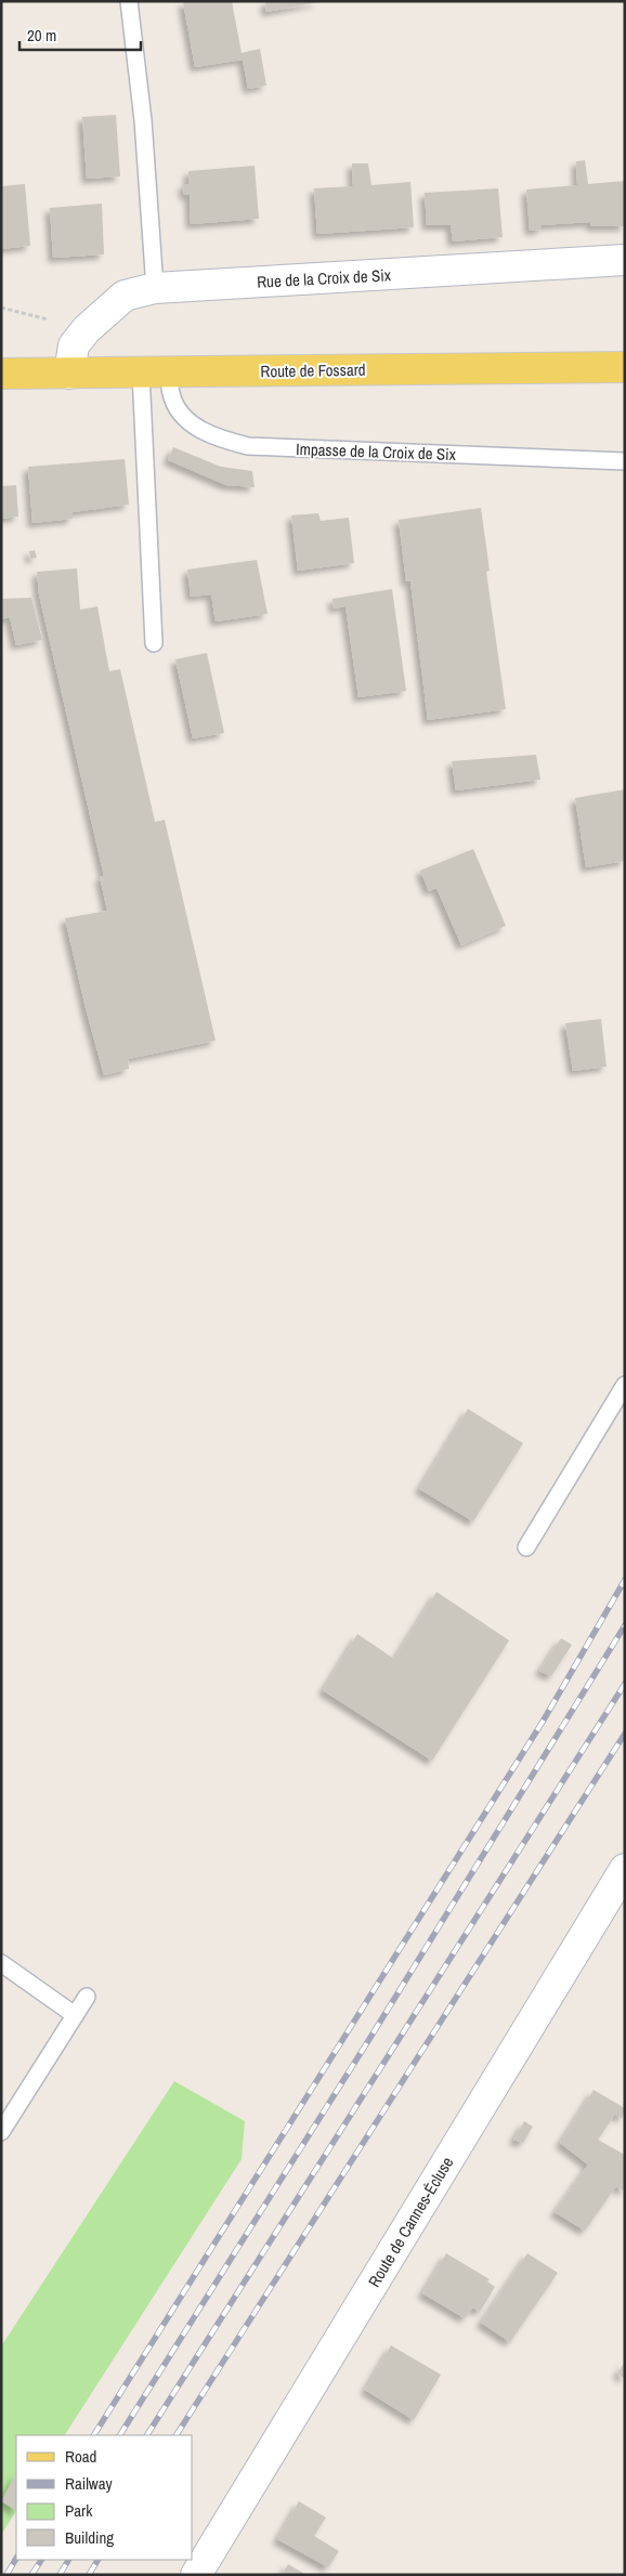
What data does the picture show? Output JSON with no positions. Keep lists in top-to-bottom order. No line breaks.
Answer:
{"streets":{"main road":["Route de Fossard"],"street":["Rue de la Croix de Six","Route de Cannes-Écluse"],"lane":["Impasse de la Croix de Six"]},"crossings":[["Rue de la Croix de Six","Route de Fossard"],["Route de Fossard","Impasse de la Croix de Six"]],"legend":["Road","Railway","Park","Building"],"scale_bar":"20 m"}
